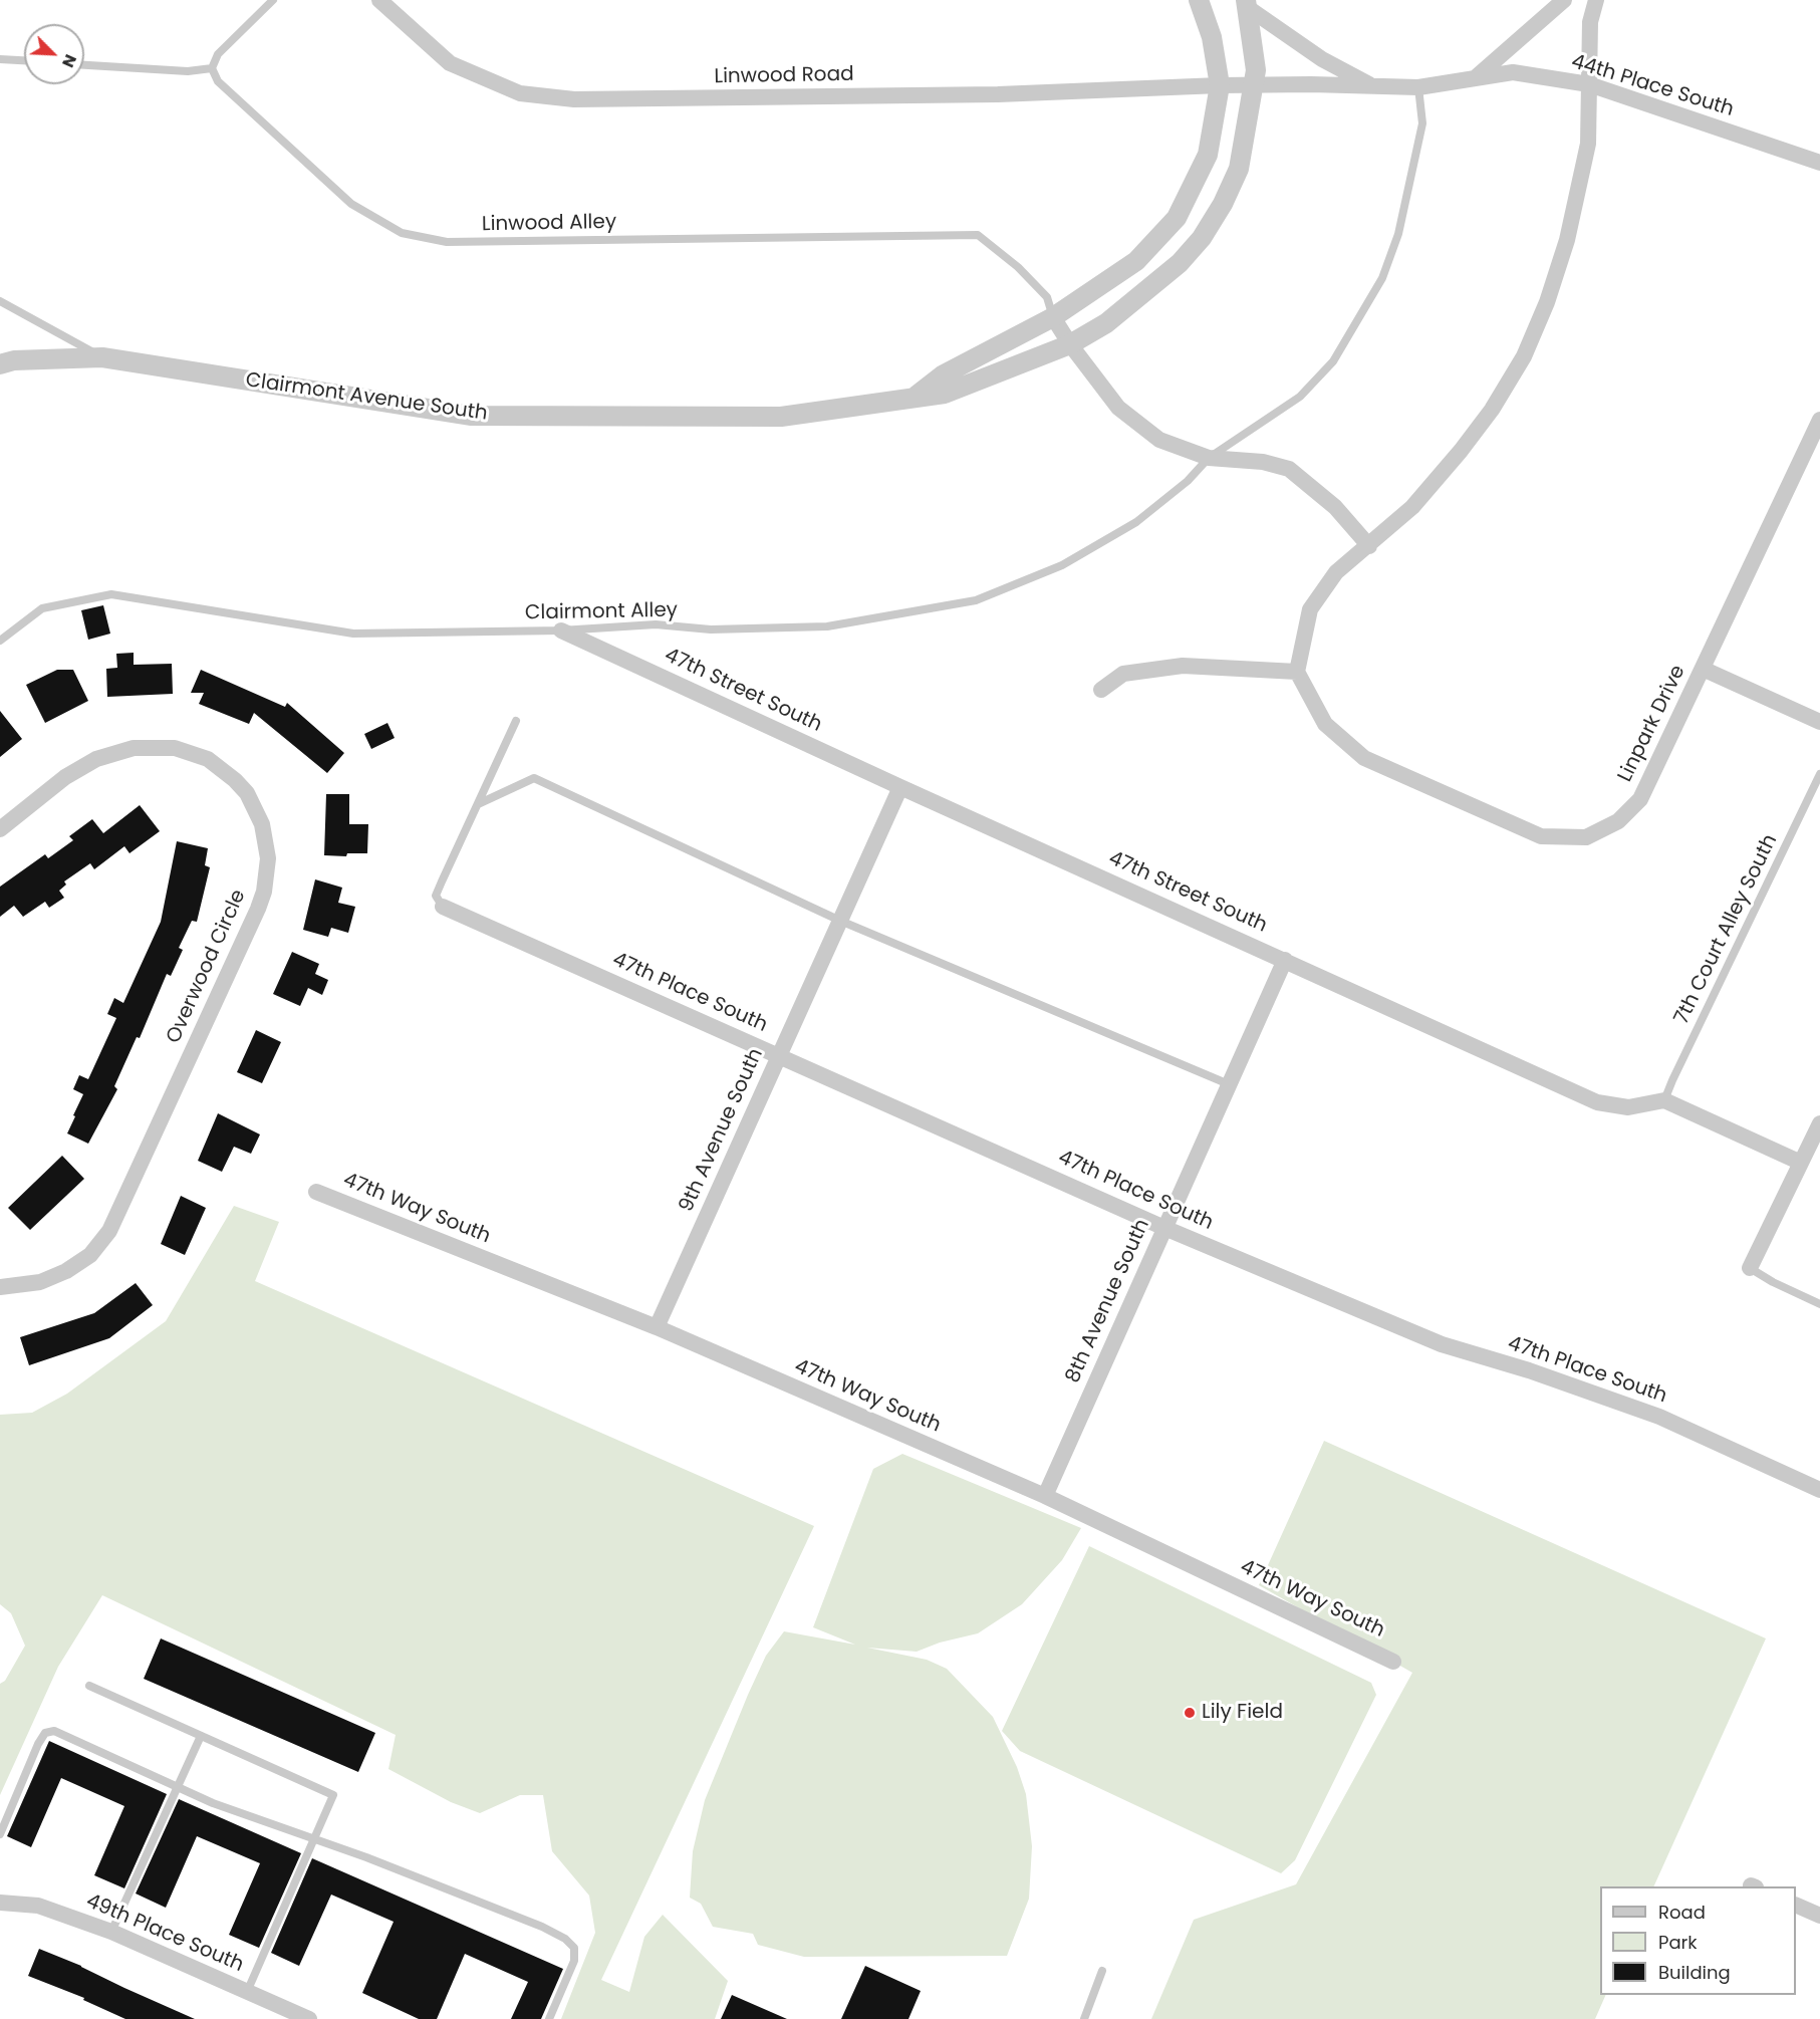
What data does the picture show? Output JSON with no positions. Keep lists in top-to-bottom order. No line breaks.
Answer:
{"streets":{"street":["Linwood Road","44th Place South","Clairmont Avenue South","47th Street South","Linpark Drive","Overwood Circle","47th Place South","9th Avenue South","47th Way South","8th Avenue South","49th Place South"],"lane":["Linwood Alley","Clairmont Alley","7th Court Alley South"]},"crossings":[["Linwood Road","44th Place South"],["Linwood Road","Clairmont Avenue South"],["44th Place South","Clairmont Avenue South"],["44th Place South","Clairmont Alley"],["Linwood Alley","Clairmont Avenue South"],["Clairmont Alley","47th Street South"],["47th Street South","7th Court Alley South"],["47th Street South","9th Avenue South"],["47th Street South","8th Avenue South"],["47th Place South","9th Avenue South"],["47th Place South","8th Avenue South"],["9th Avenue South","47th Way South"],["47th Way South","8th Avenue South"]],"places":["Lily Field"],"legend":["Road","Park","Building"],"north":"bottom right"}
